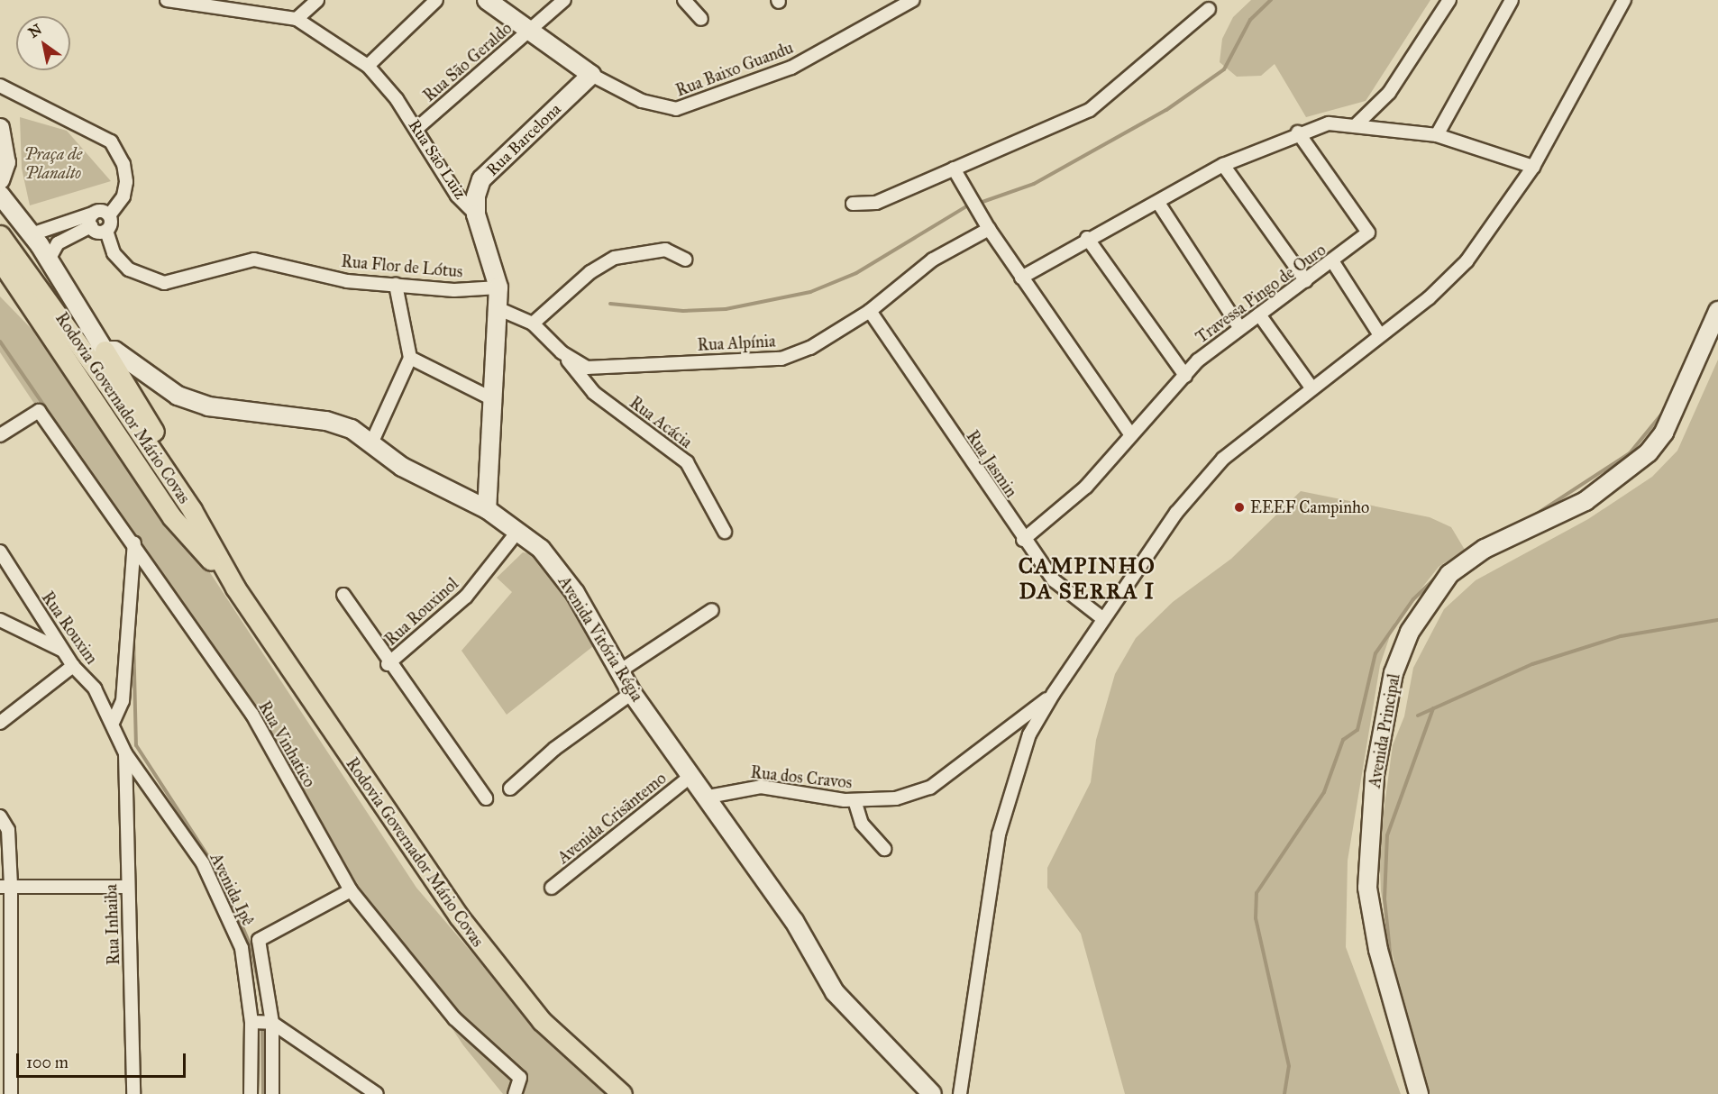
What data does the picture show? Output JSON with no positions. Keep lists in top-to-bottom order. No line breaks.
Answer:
{"streets":{"main road":["Rodovia Governador Mário Covas"],"street":["Rua São Geraldo","Rua Baixo Guandu","Rua Barcelona","Rua São Luiz","Rua Flor de Lótus","Travessa Pingo de Ouro","Rua Alpínia","Rua Acácia","Rua Jasmin","Rua Rouxinol","Rua Rouxim","Avenida Vitória Régia","Avenida Principal","Rua Vinhatico","Rua dos Cravos","Avenida Crisãntemo","Avenida Ipê","Rua Inhaiba"]},"crossings":[["Rua São Geraldo","Rua São Luiz"],["Rua Baixo Guandu","Rua Barcelona"],["Rua Barcelona","Rua São Luiz"],["Rua São Luiz","Rua Flor de Lótus"],["Rua São Luiz","Rua Alpínia"],["Rua São Luiz","Avenida Vitória Régia"],["Travessa Pingo de Ouro","Rua Jasmin"],["Rua Alpínia","Rua Acácia"],["Rua Alpínia","Rua Jasmin"],["Rua Rouxinol","Avenida Vitória Régia"],["Rua Rouxim","Avenida Ipê"],["Avenida Vitória Régia","Rua dos Cravos"],["Avenida Vitória Régia","Avenida Crisãntemo"],["Rua Vinhatico","Avenida Ipê"],["Avenida Ipê","Rua Inhaiba"]],"districts":["CAMPINHO DA SERRA I"],"parks":["Praça de Planalto"],"places":["EEEF Campinho"],"scale_bar":"100 m","north":"top left"}
